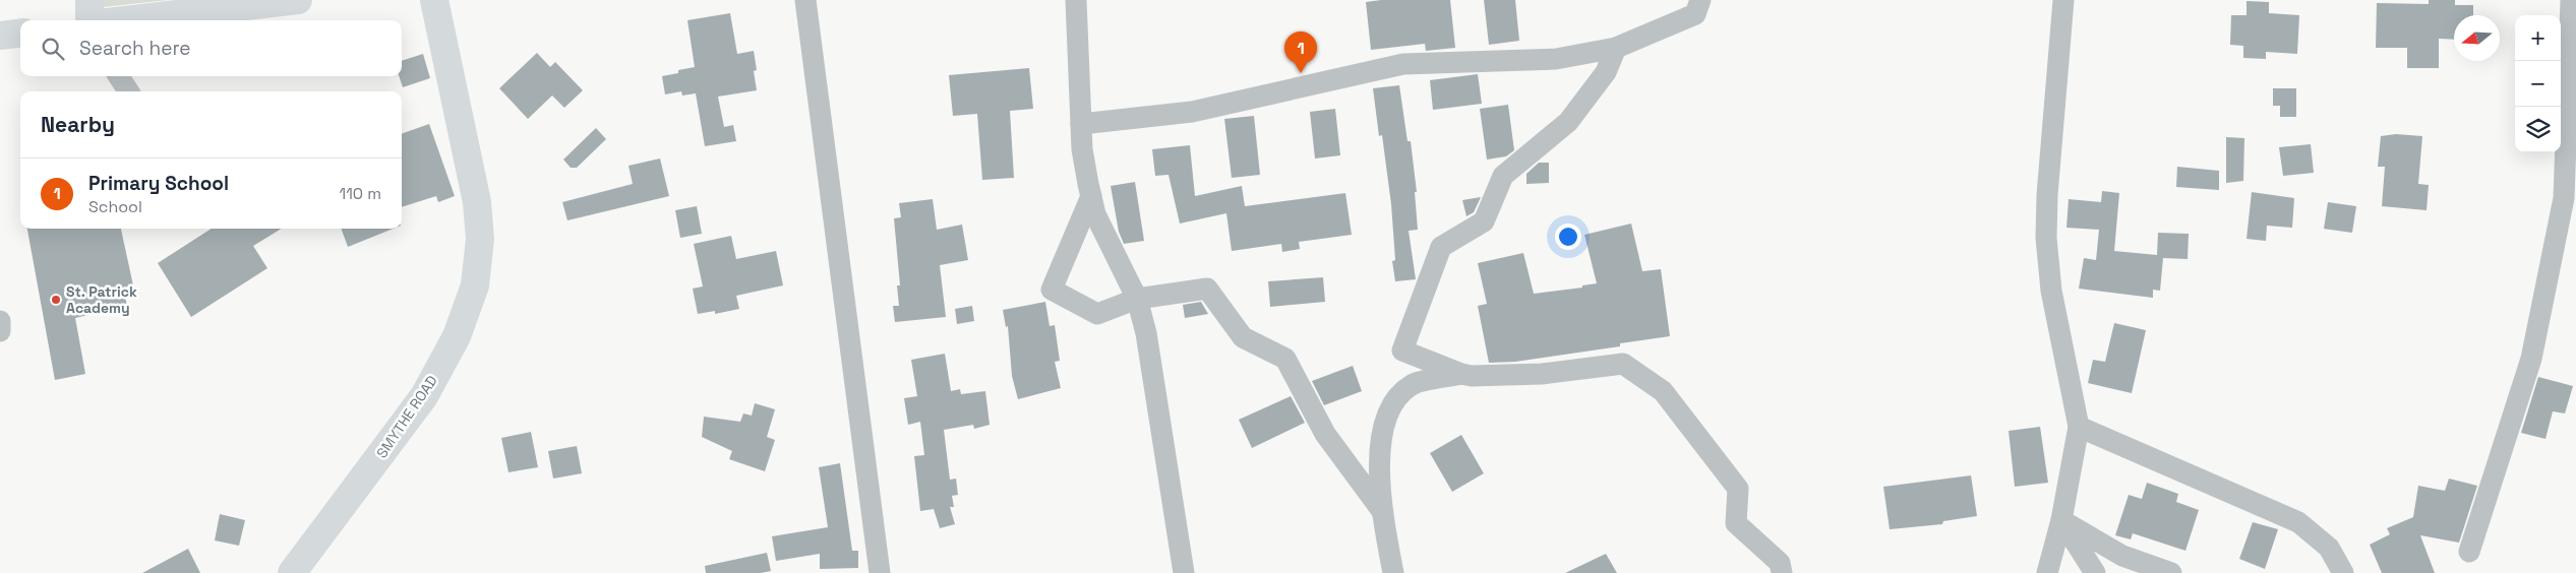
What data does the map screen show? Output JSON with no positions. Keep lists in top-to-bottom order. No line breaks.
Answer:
{"streets":{"main road":["SMYTHE ROAD"]},"places":["St. Patrick Academy"],"north":"left","page":{"map_buttons":["+","−"],"search":"Search here","pins":"1","heading":"Nearby","list":[{"mark":"1","name":"Primary School","note":"School","value":"110 m"}]}}
